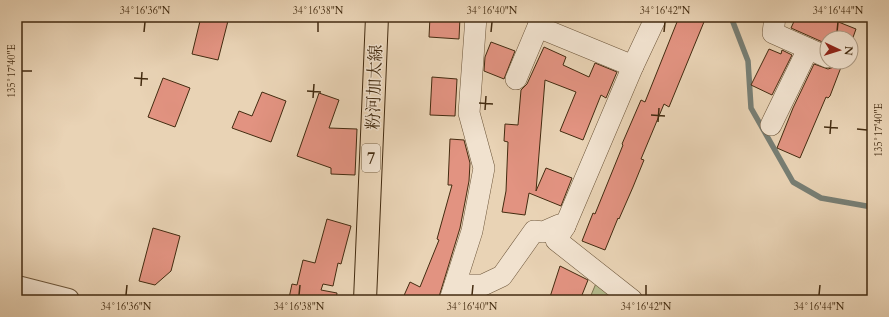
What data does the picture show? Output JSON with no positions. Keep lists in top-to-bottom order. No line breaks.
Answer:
{"streets":{"main road":["粉河加太線","7"]},"north":"right","coordinates":["34°16'36\"N","34°16'38\"N","34°16'40\"N","34°16'42\"N","34°16'44\"N","135°17'40\"E"]}
